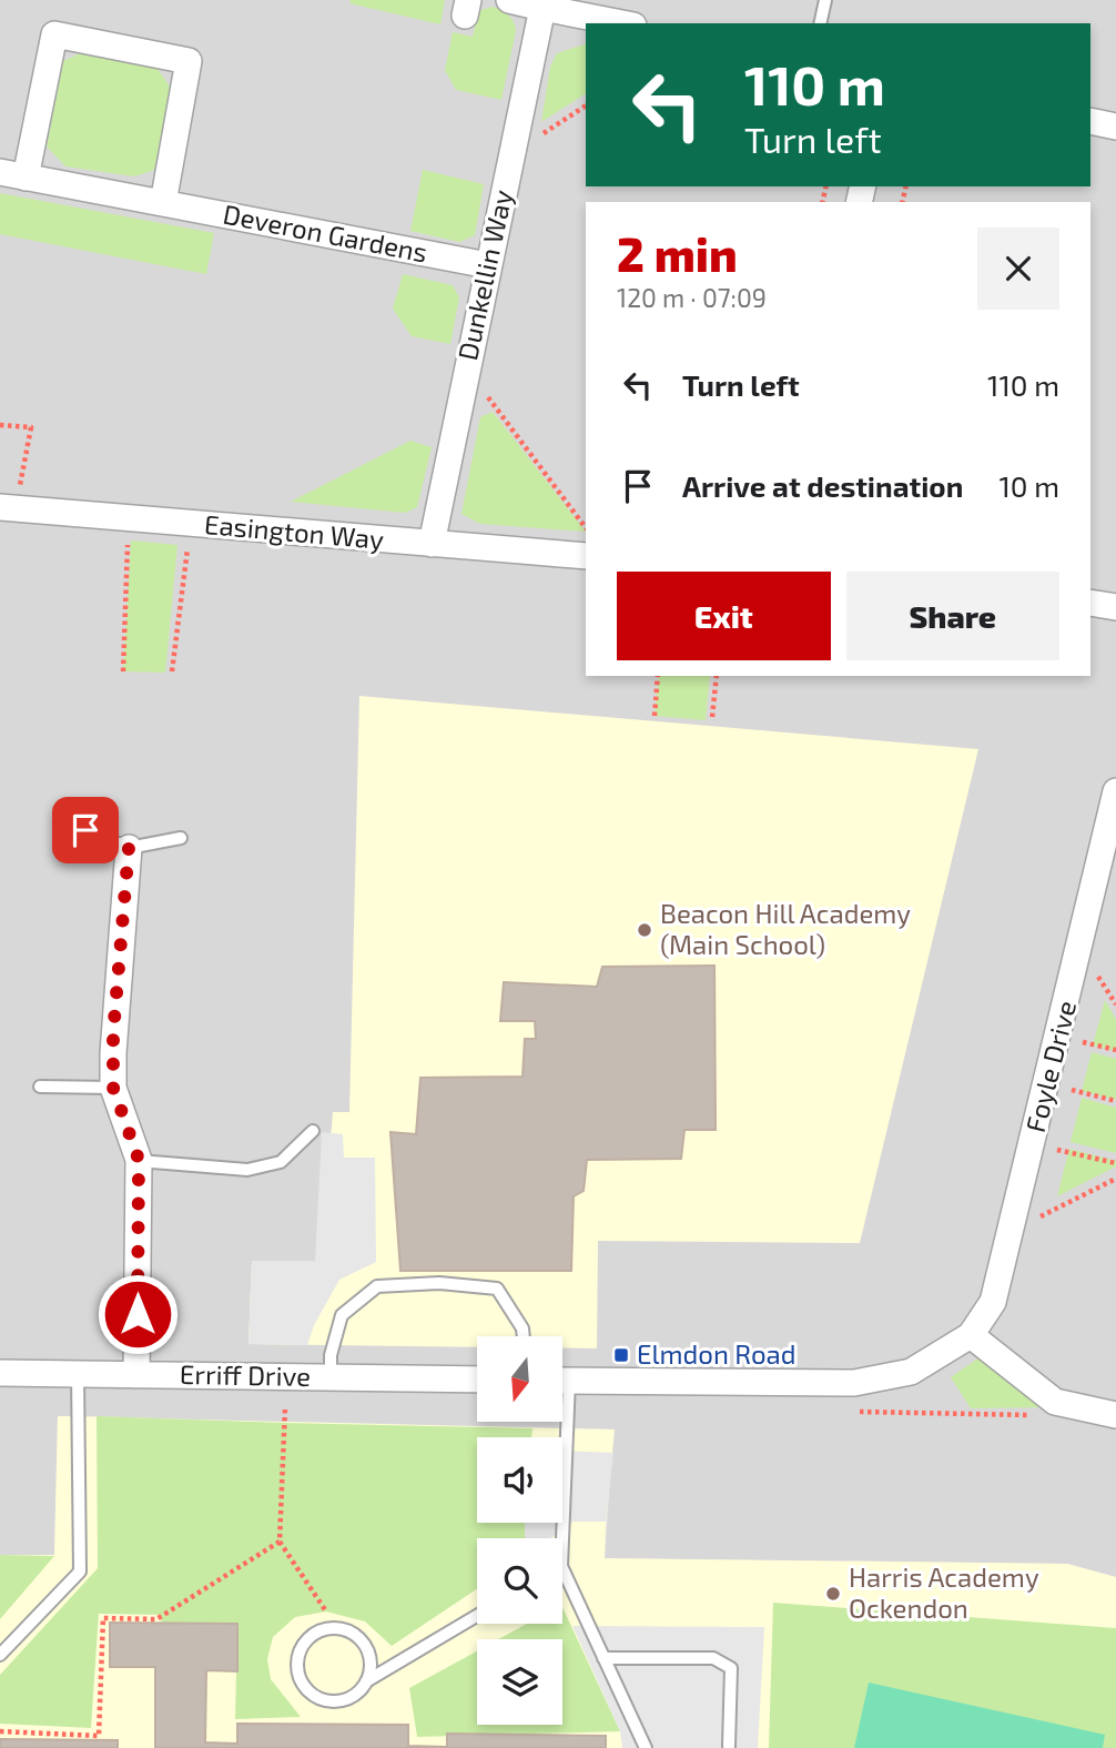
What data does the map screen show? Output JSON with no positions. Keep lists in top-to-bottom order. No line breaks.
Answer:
{"streets":{"street":["Deveron Gardens","Dunkellin Way","Easington Way","Foyle Drive","Erriff Drive"]},"crossings":[["Deveron Gardens","Dunkellin Way"],["Dunkellin Way","Easington Way"]],"places":{"other":["Beacon Hill Academy (Main School)","Harris Academy Ockendon"],"transit":["Elmdon Road"]},"north":"bottom","page":{"turn":["110 m","Turn left"],"heading":["2 min","120 m · 07:09"],"list":[{"name":"Turn left","value":"110 m"},{"name":"Arrive at destination","value":"10 m"}],"buttons":["Exit","Share"]}}
